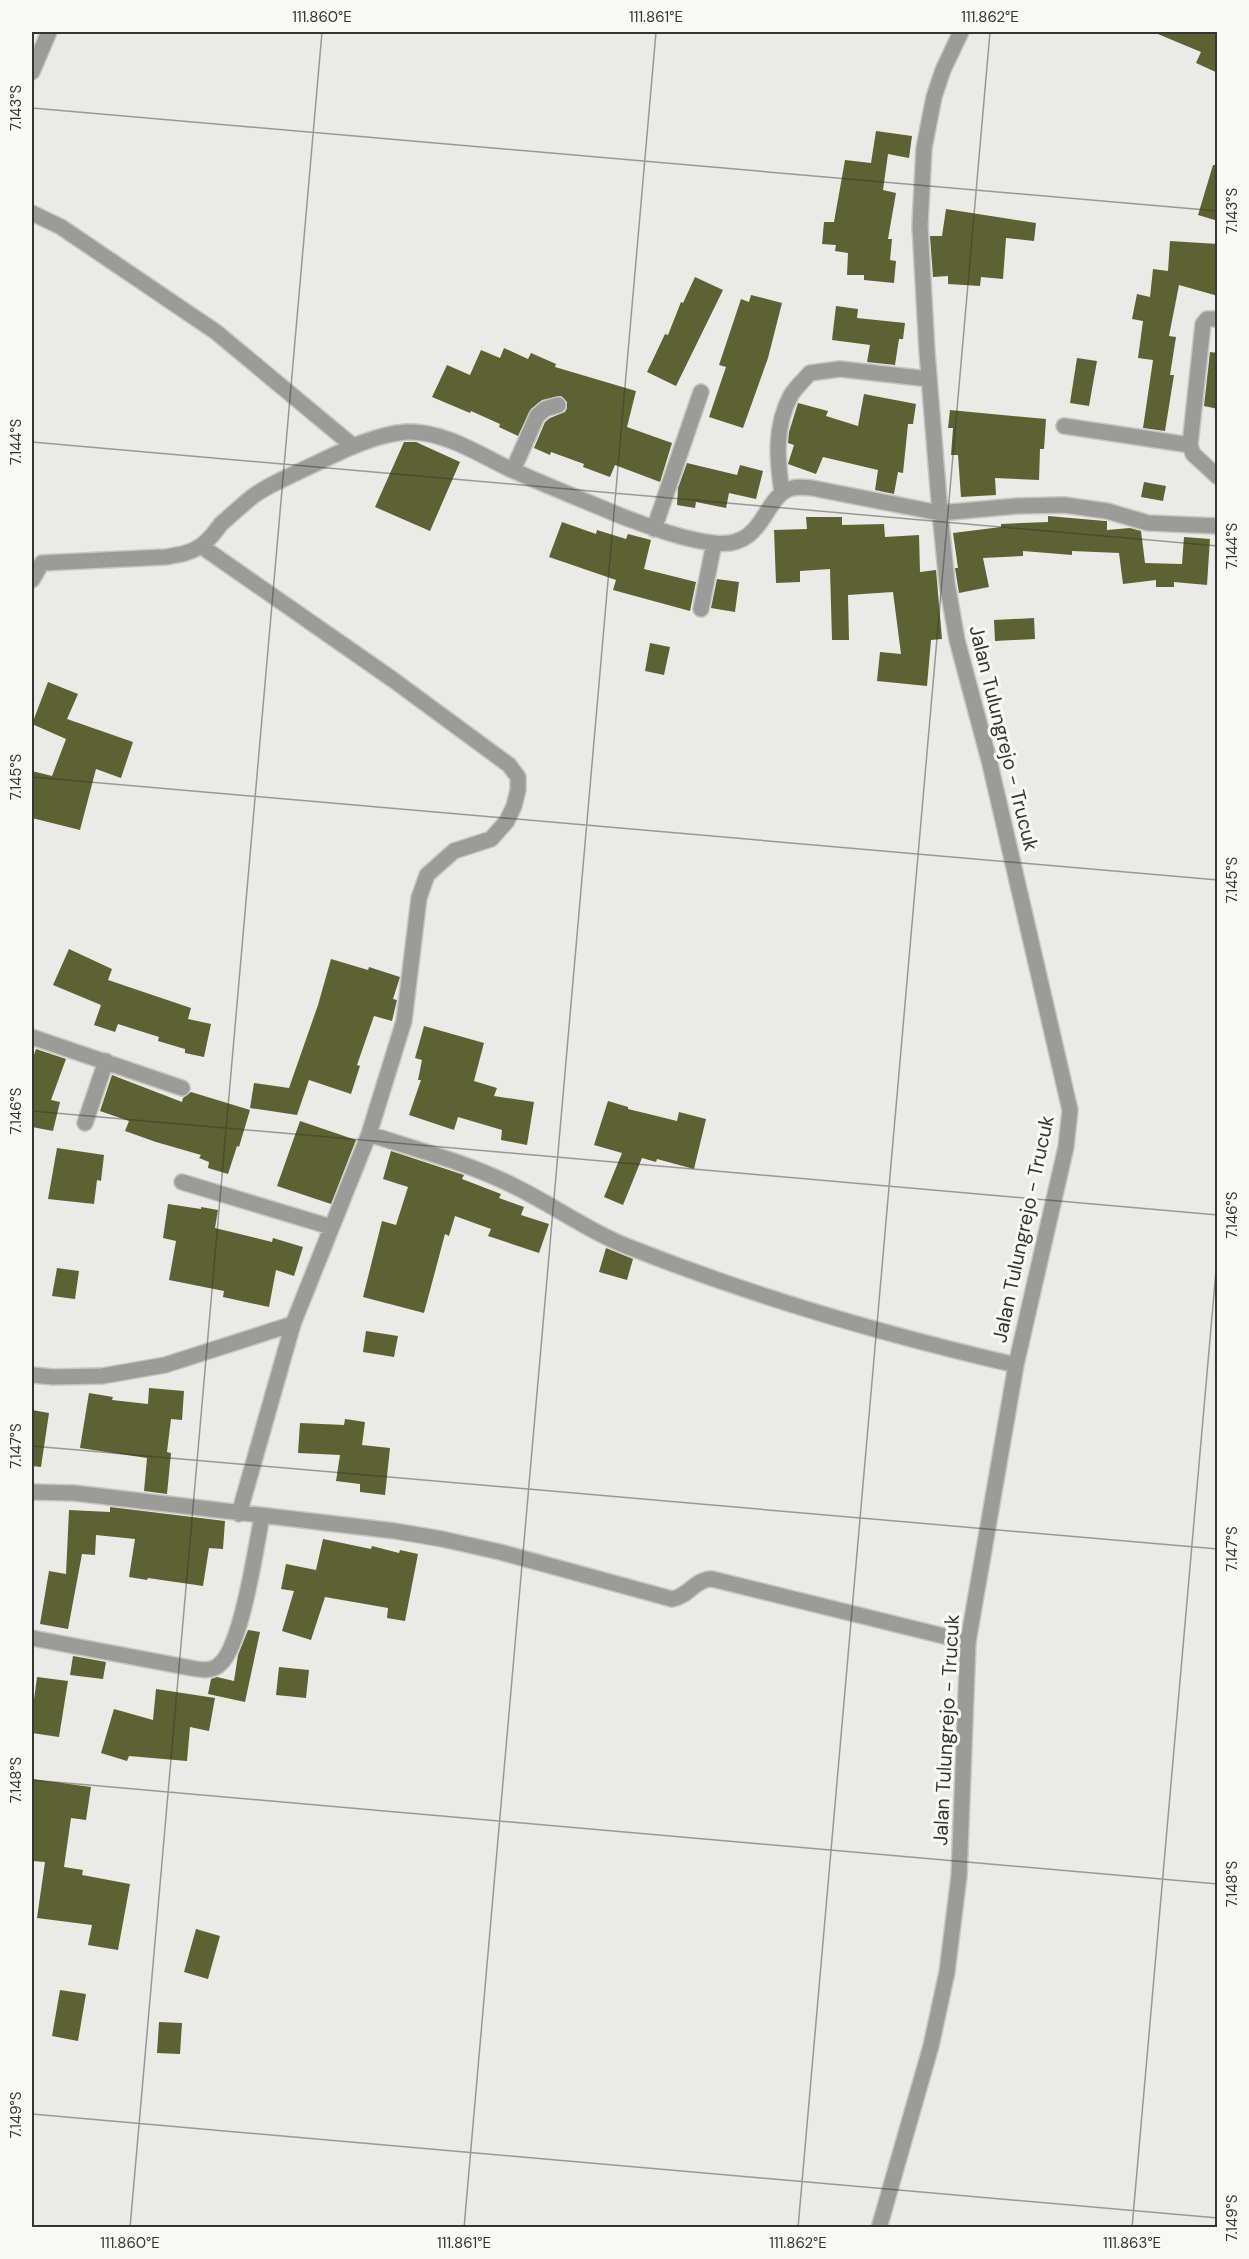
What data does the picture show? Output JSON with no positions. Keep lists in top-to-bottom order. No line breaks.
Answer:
{"streets":{"street":["Jalan Tulungrejo - Trucuk"]},"coordinates":["111.860°E","111.861°E","111.862°E","7.143°S","7.144°S","7.145°S","7.146°S","7.147°S","7.148°S","7.149°S","111.863°E"]}
